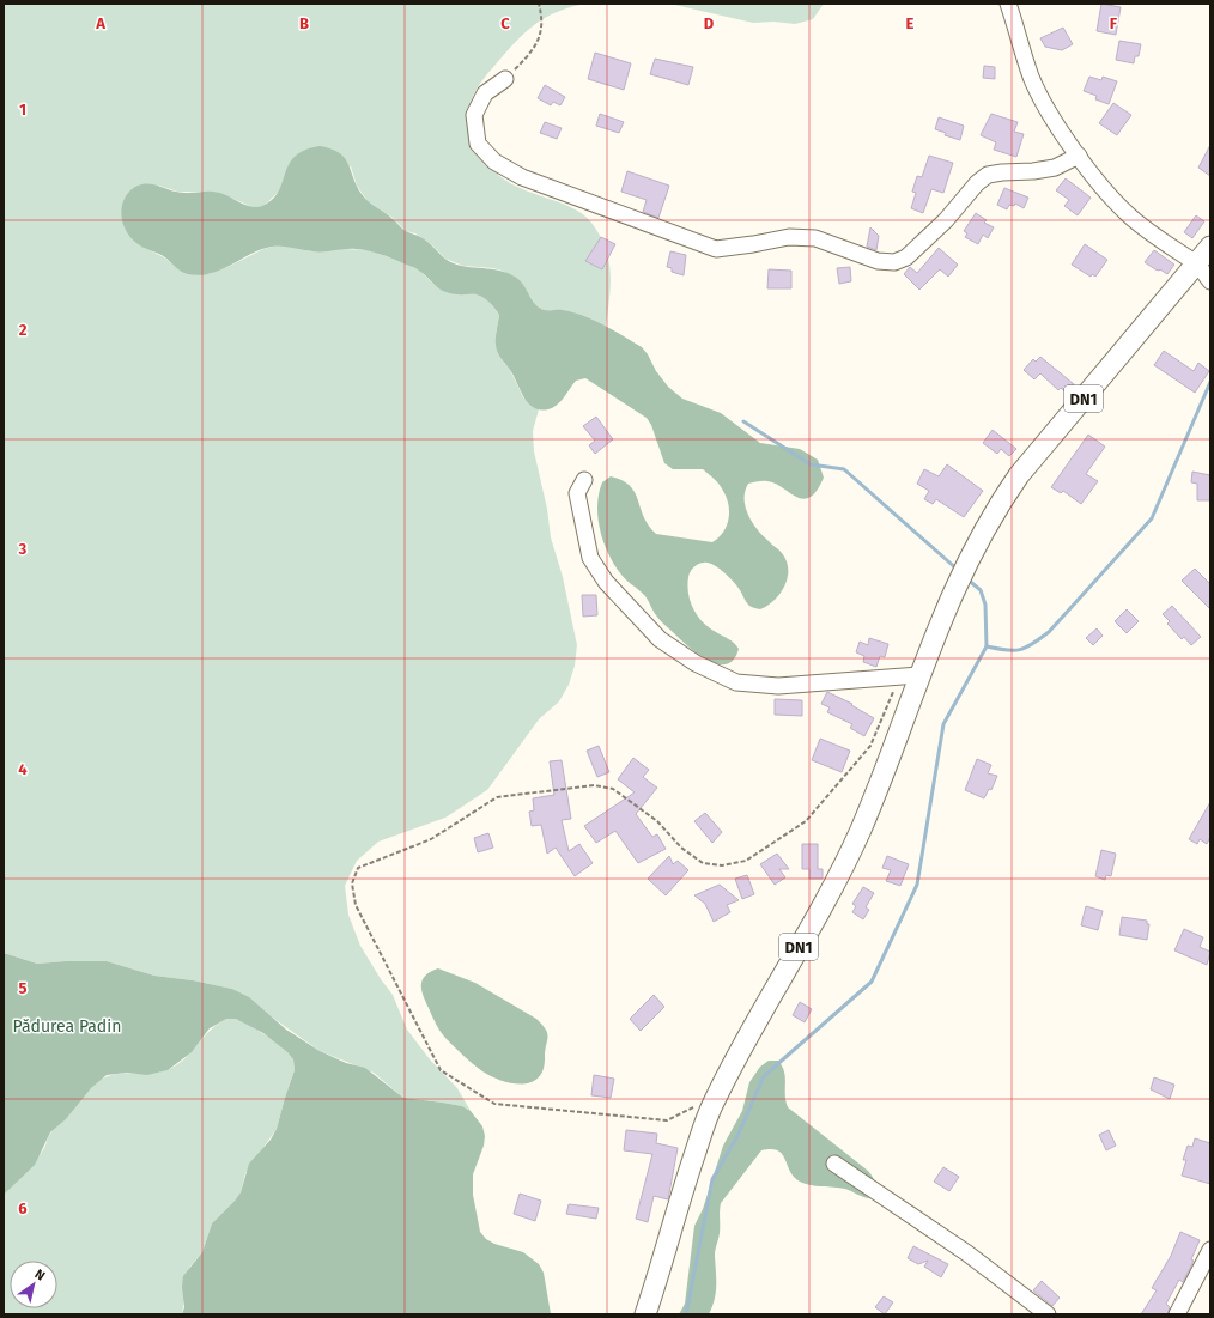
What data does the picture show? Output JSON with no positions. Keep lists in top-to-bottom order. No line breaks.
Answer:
{"streets":{"main road":["DN1"]},"parks":["Pădurea Padin"],"north":"top right","grid":{"columns":["A","B","C","D","E","F"],"rows":["1","2","3","4","5","6"]}}
